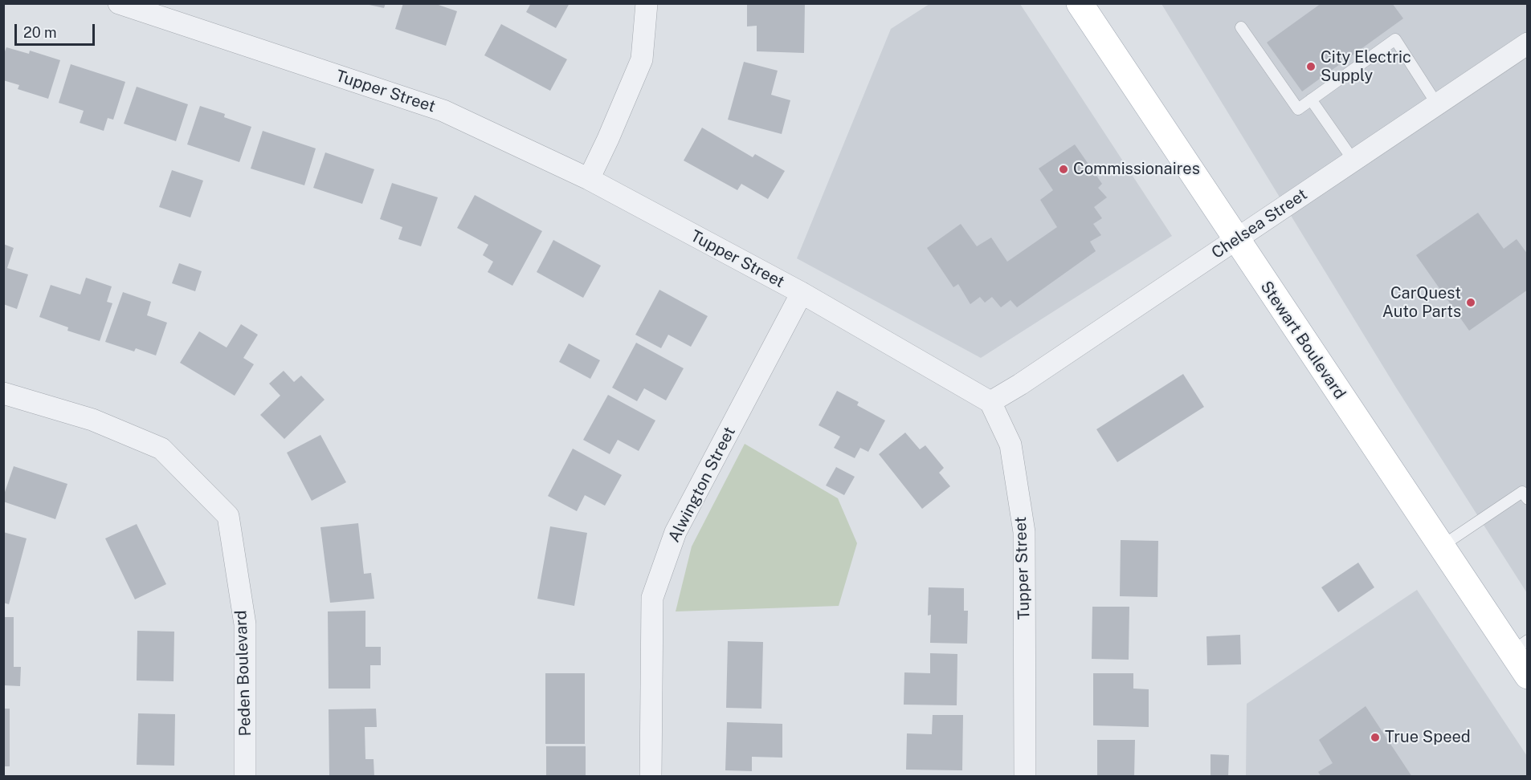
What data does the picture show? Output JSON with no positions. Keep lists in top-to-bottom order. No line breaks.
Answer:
{"streets":{"main road":["Stewart Boulevard"],"street":["Tupper Street","Chelsea Street","Alwington Street","Peden Boulevard"]},"crossings":[["Tupper Street","Chelsea Street"],["Tupper Street","Alwington Street"],["Chelsea Street","Stewart Boulevard"]],"places":["City Electric Supply","Commissionaires","CarQuest Auto Parts","True Speed"],"scale_bar":"20 m"}
